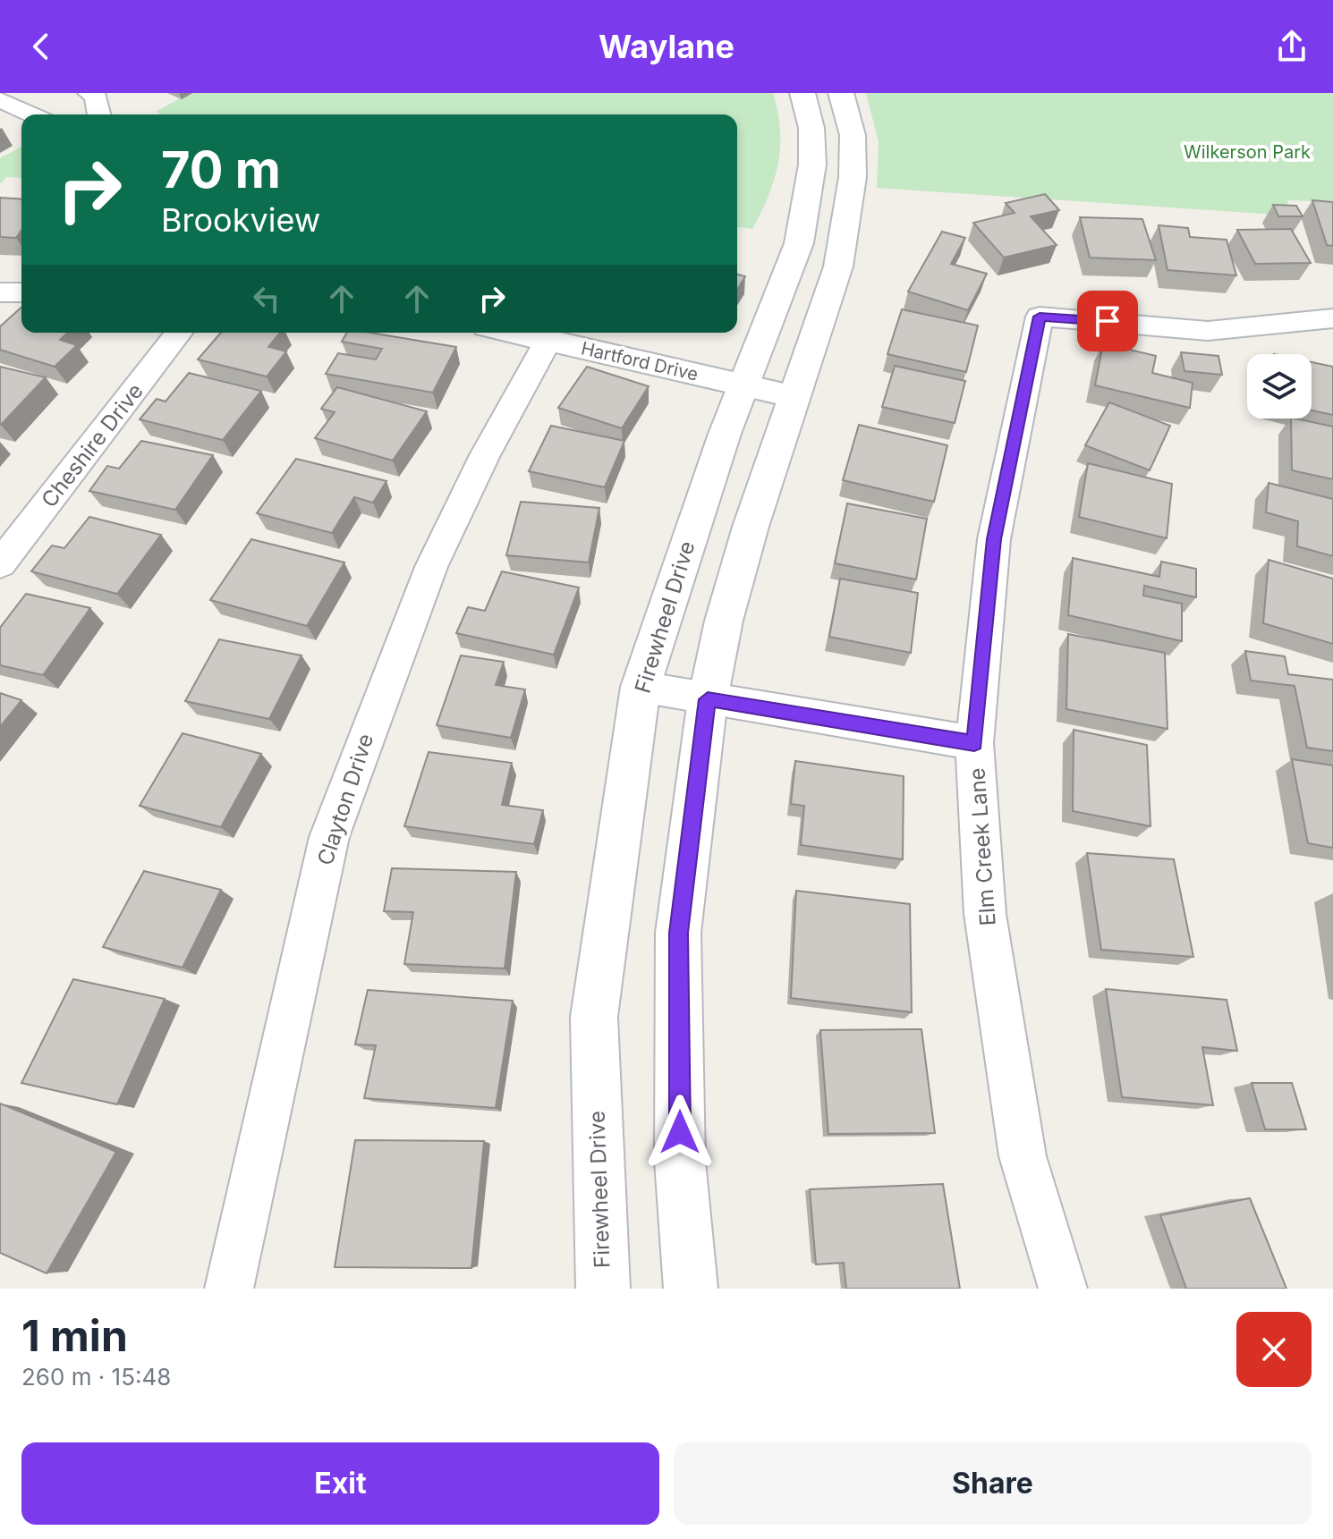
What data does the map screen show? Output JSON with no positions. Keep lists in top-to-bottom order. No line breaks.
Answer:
{"streets":{"street":["Hartford Drive","Cheshire Drive","Firewheel Drive","Clayton Drive","Elm Creek Lane"]},"crossings":[["Hartford Drive","Firewheel Drive"],["Hartford Drive","Clayton Drive"]],"parks":["Wilkerson Park"],"page":{"header":"Waylane","turn":["70 m","Brookview"],"heading":["1 min","260 m · 15:48"],"buttons":["Exit","Share"]}}
